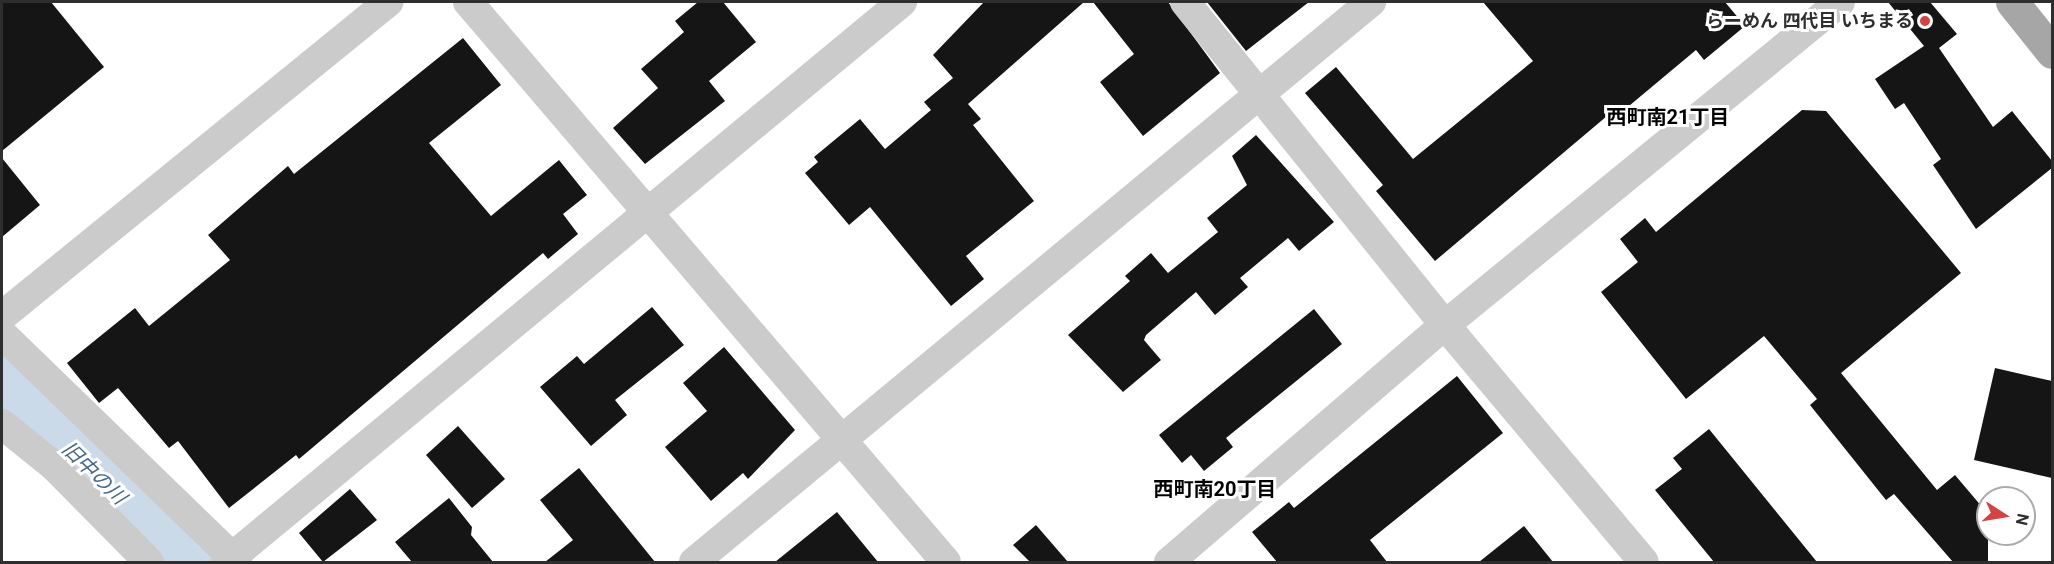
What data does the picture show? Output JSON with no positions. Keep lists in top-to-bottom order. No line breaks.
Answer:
{"districts":["西町南21丁目","西町南20丁目"],"water":["旧中の川"],"places":["らーめん 四代目 いちまる"],"north":"right"}
